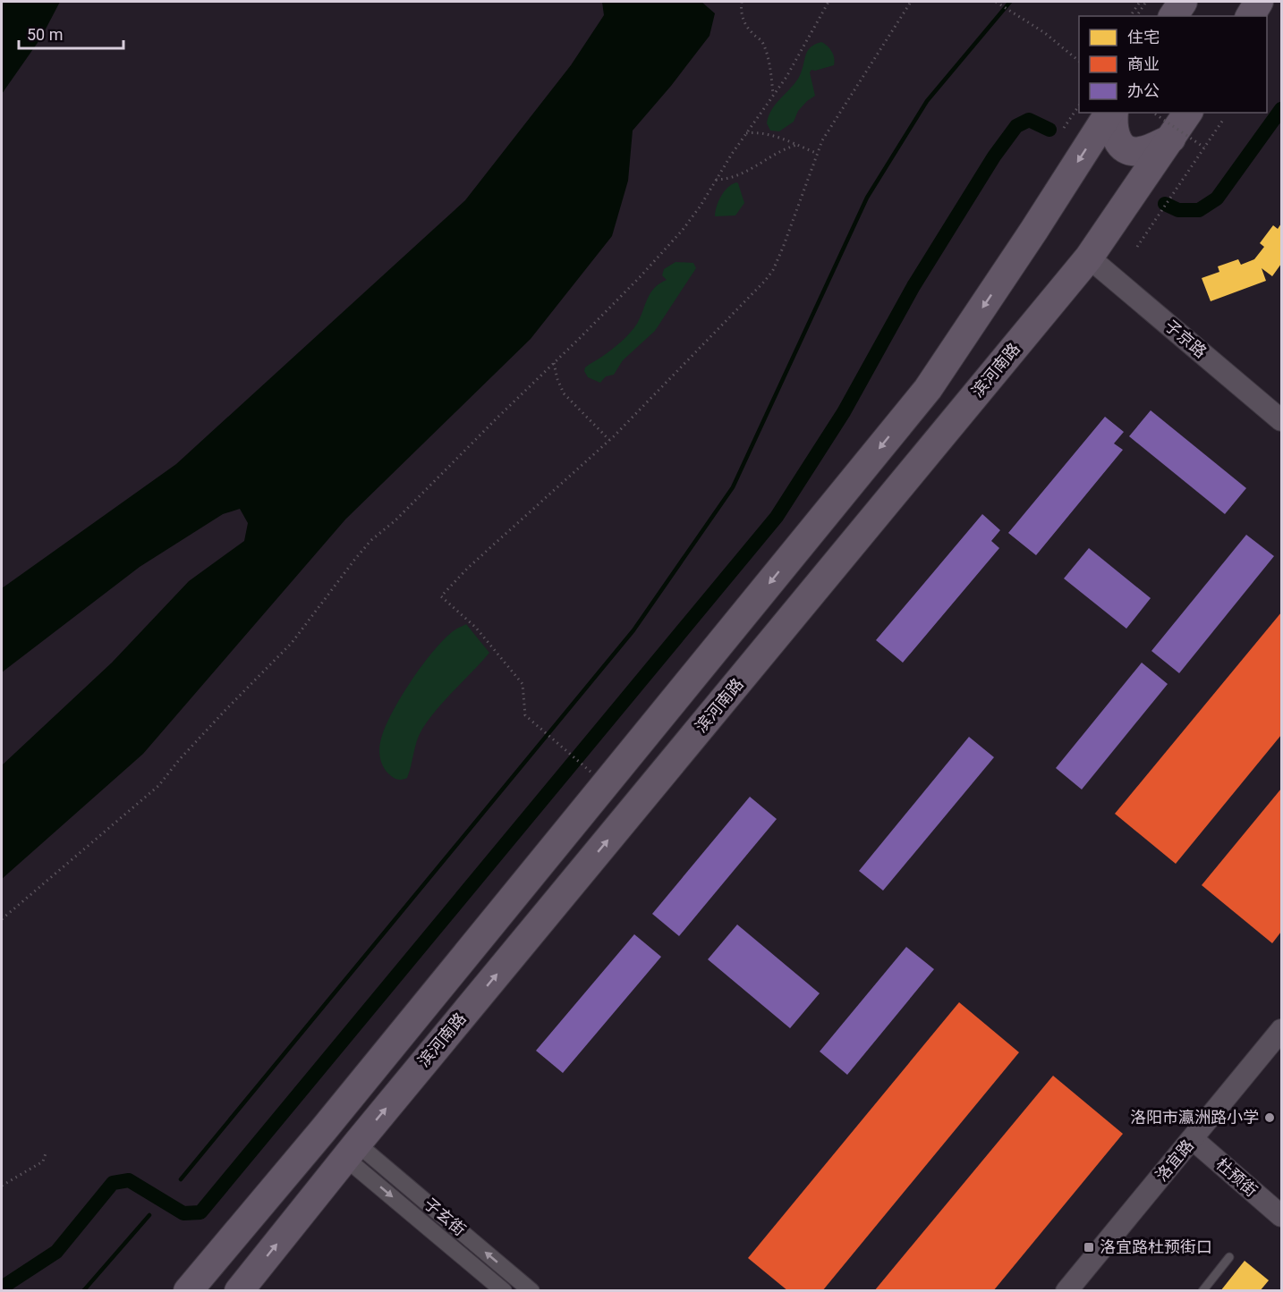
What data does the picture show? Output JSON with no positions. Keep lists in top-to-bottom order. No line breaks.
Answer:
{"streets":{"highway":["滨河南路"],"street":["子京路","洛宜路","杜预街","子玄街"]},"crossings":[["子京路","滨河南路"],["滨河南路","子玄街"],["洛宜路","杜预街"]],"places":{"other":["洛阳市瀛洲路小学"],"transit":["洛宜路杜预街口"]},"legend":["住宅","商业","办公"],"scale_bar":"50 m"}
